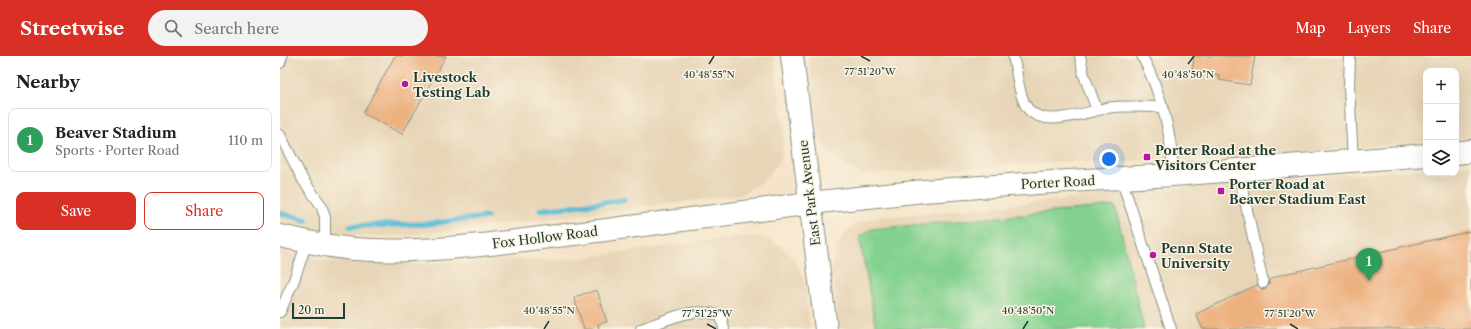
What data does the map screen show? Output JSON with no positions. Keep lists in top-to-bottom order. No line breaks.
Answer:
{"streets":{"main road":["Porter Road","East Park Avenue","Fox Hollow Road"]},"crossings":[["Porter Road","East Park Avenue"],["Porter Road","Fox Hollow Road"],["East Park Avenue","Fox Hollow Road"]],"places":{"other":["Livestock Testing Lab","Penn State University"],"transit":["Porter Road at the Visitors Center","Porter Road at Beaver Stadium East"]},"scale_bar":"20 m","page":{"header":"Streetwise","search":"Search here","nav":["Map","Layers","Share"],"heading":"Nearby","map_buttons":["+","−"],"list":[{"mark":"1","name":"Beaver Stadium","note":"Sports · Porter Road","value":"110 m"}],"buttons":["Save","Share"],"pins":"1","scale":"20 m"},"coordinates":["77°51'20\"W","40°48'55\"N","40°48'50\"N","77°51'25\"W"]}
